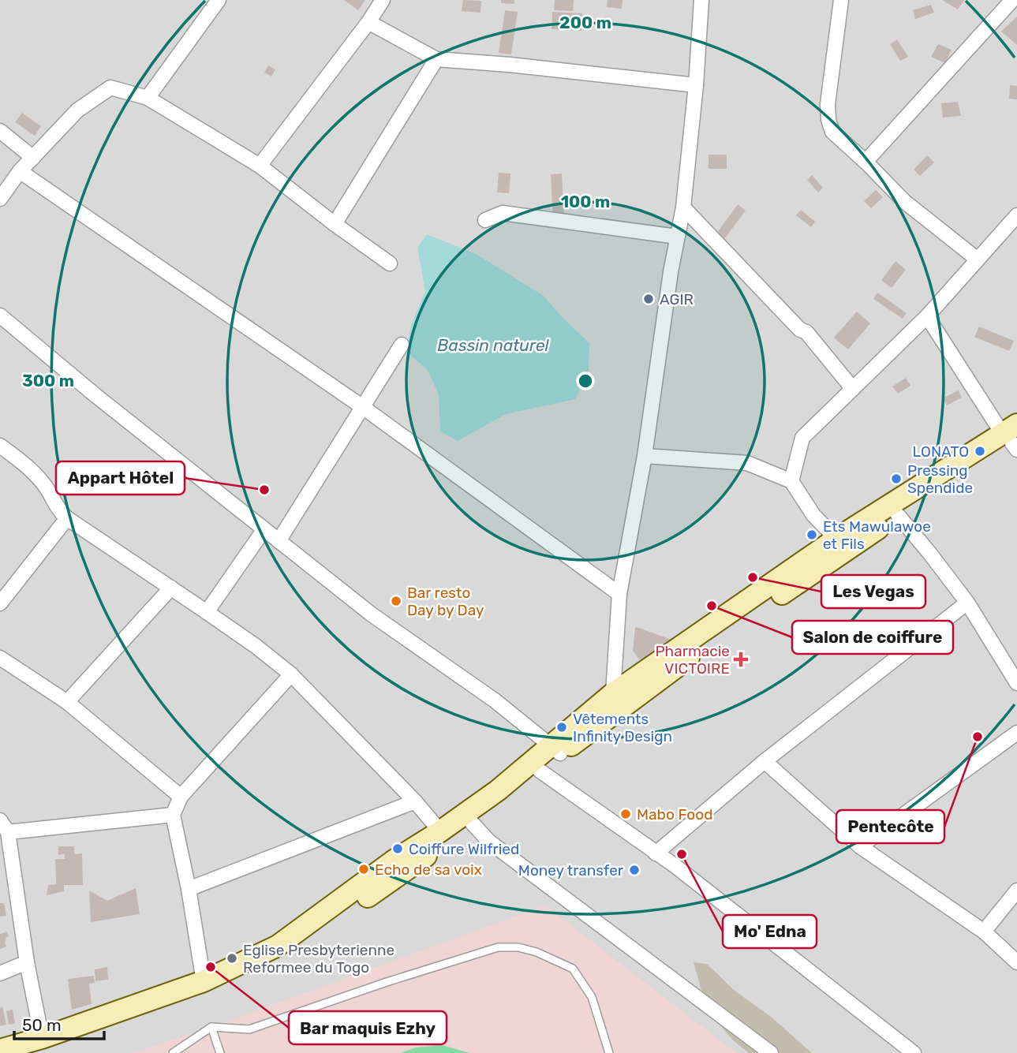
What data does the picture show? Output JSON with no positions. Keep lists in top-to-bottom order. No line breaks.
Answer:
{"water":["Bassin naturel"],"places":{"other":["AGIR","LONATO","Pressing Spendide","Appart Hôtel","Ets Mawulawoe et Fils","Les Vegas","Bar resto Day by Day","Salon de coiffure","Vêtements Infinity Design","Pentecôte","Mabo Food","Coiffure Wilfried","Mo' Edna","Echo de sa voix","Money transfer","Eglise Presbyterienne Reformee du Togo","Bar maquis Ezhy"],"health":["Pharmacie VICTOIRE"]},"scale_bar":"50 m","rings":["200 m","100 m","300 m"]}
